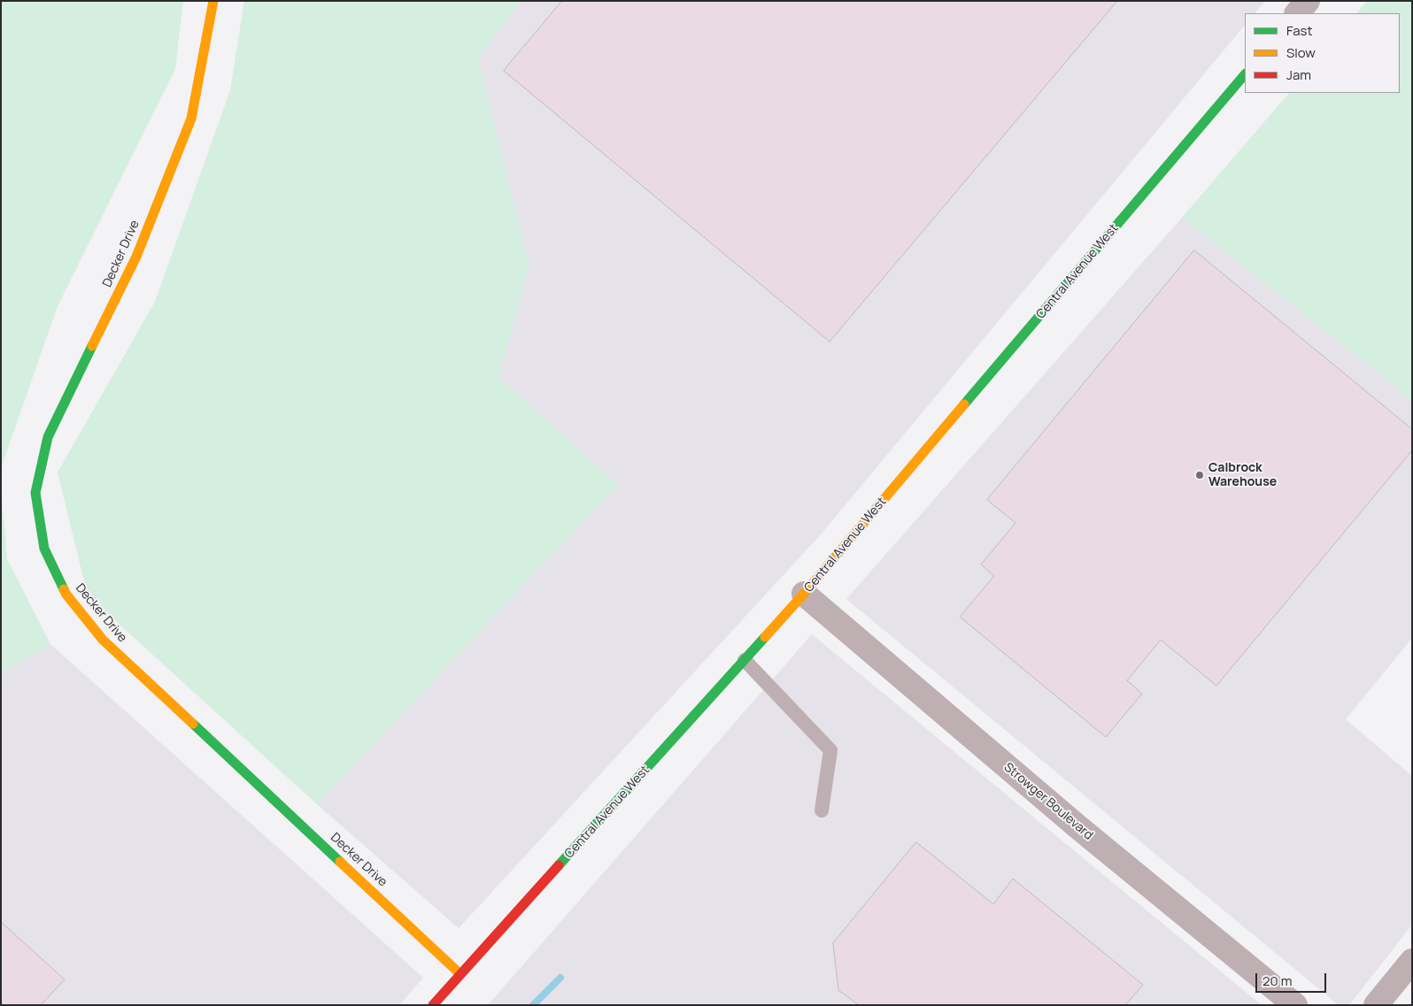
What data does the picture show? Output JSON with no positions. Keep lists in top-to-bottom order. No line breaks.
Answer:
{"streets":{"street":["Decker Drive","Central Avenue West","Strowger Boulevard"]},"crossings":[["Decker Drive","Central Avenue West"],["Central Avenue West","Strowger Boulevard"]],"places":["Calbrock Warehouse"],"legend":["Fast","Slow","Jam"],"scale_bar":"20 m"}
